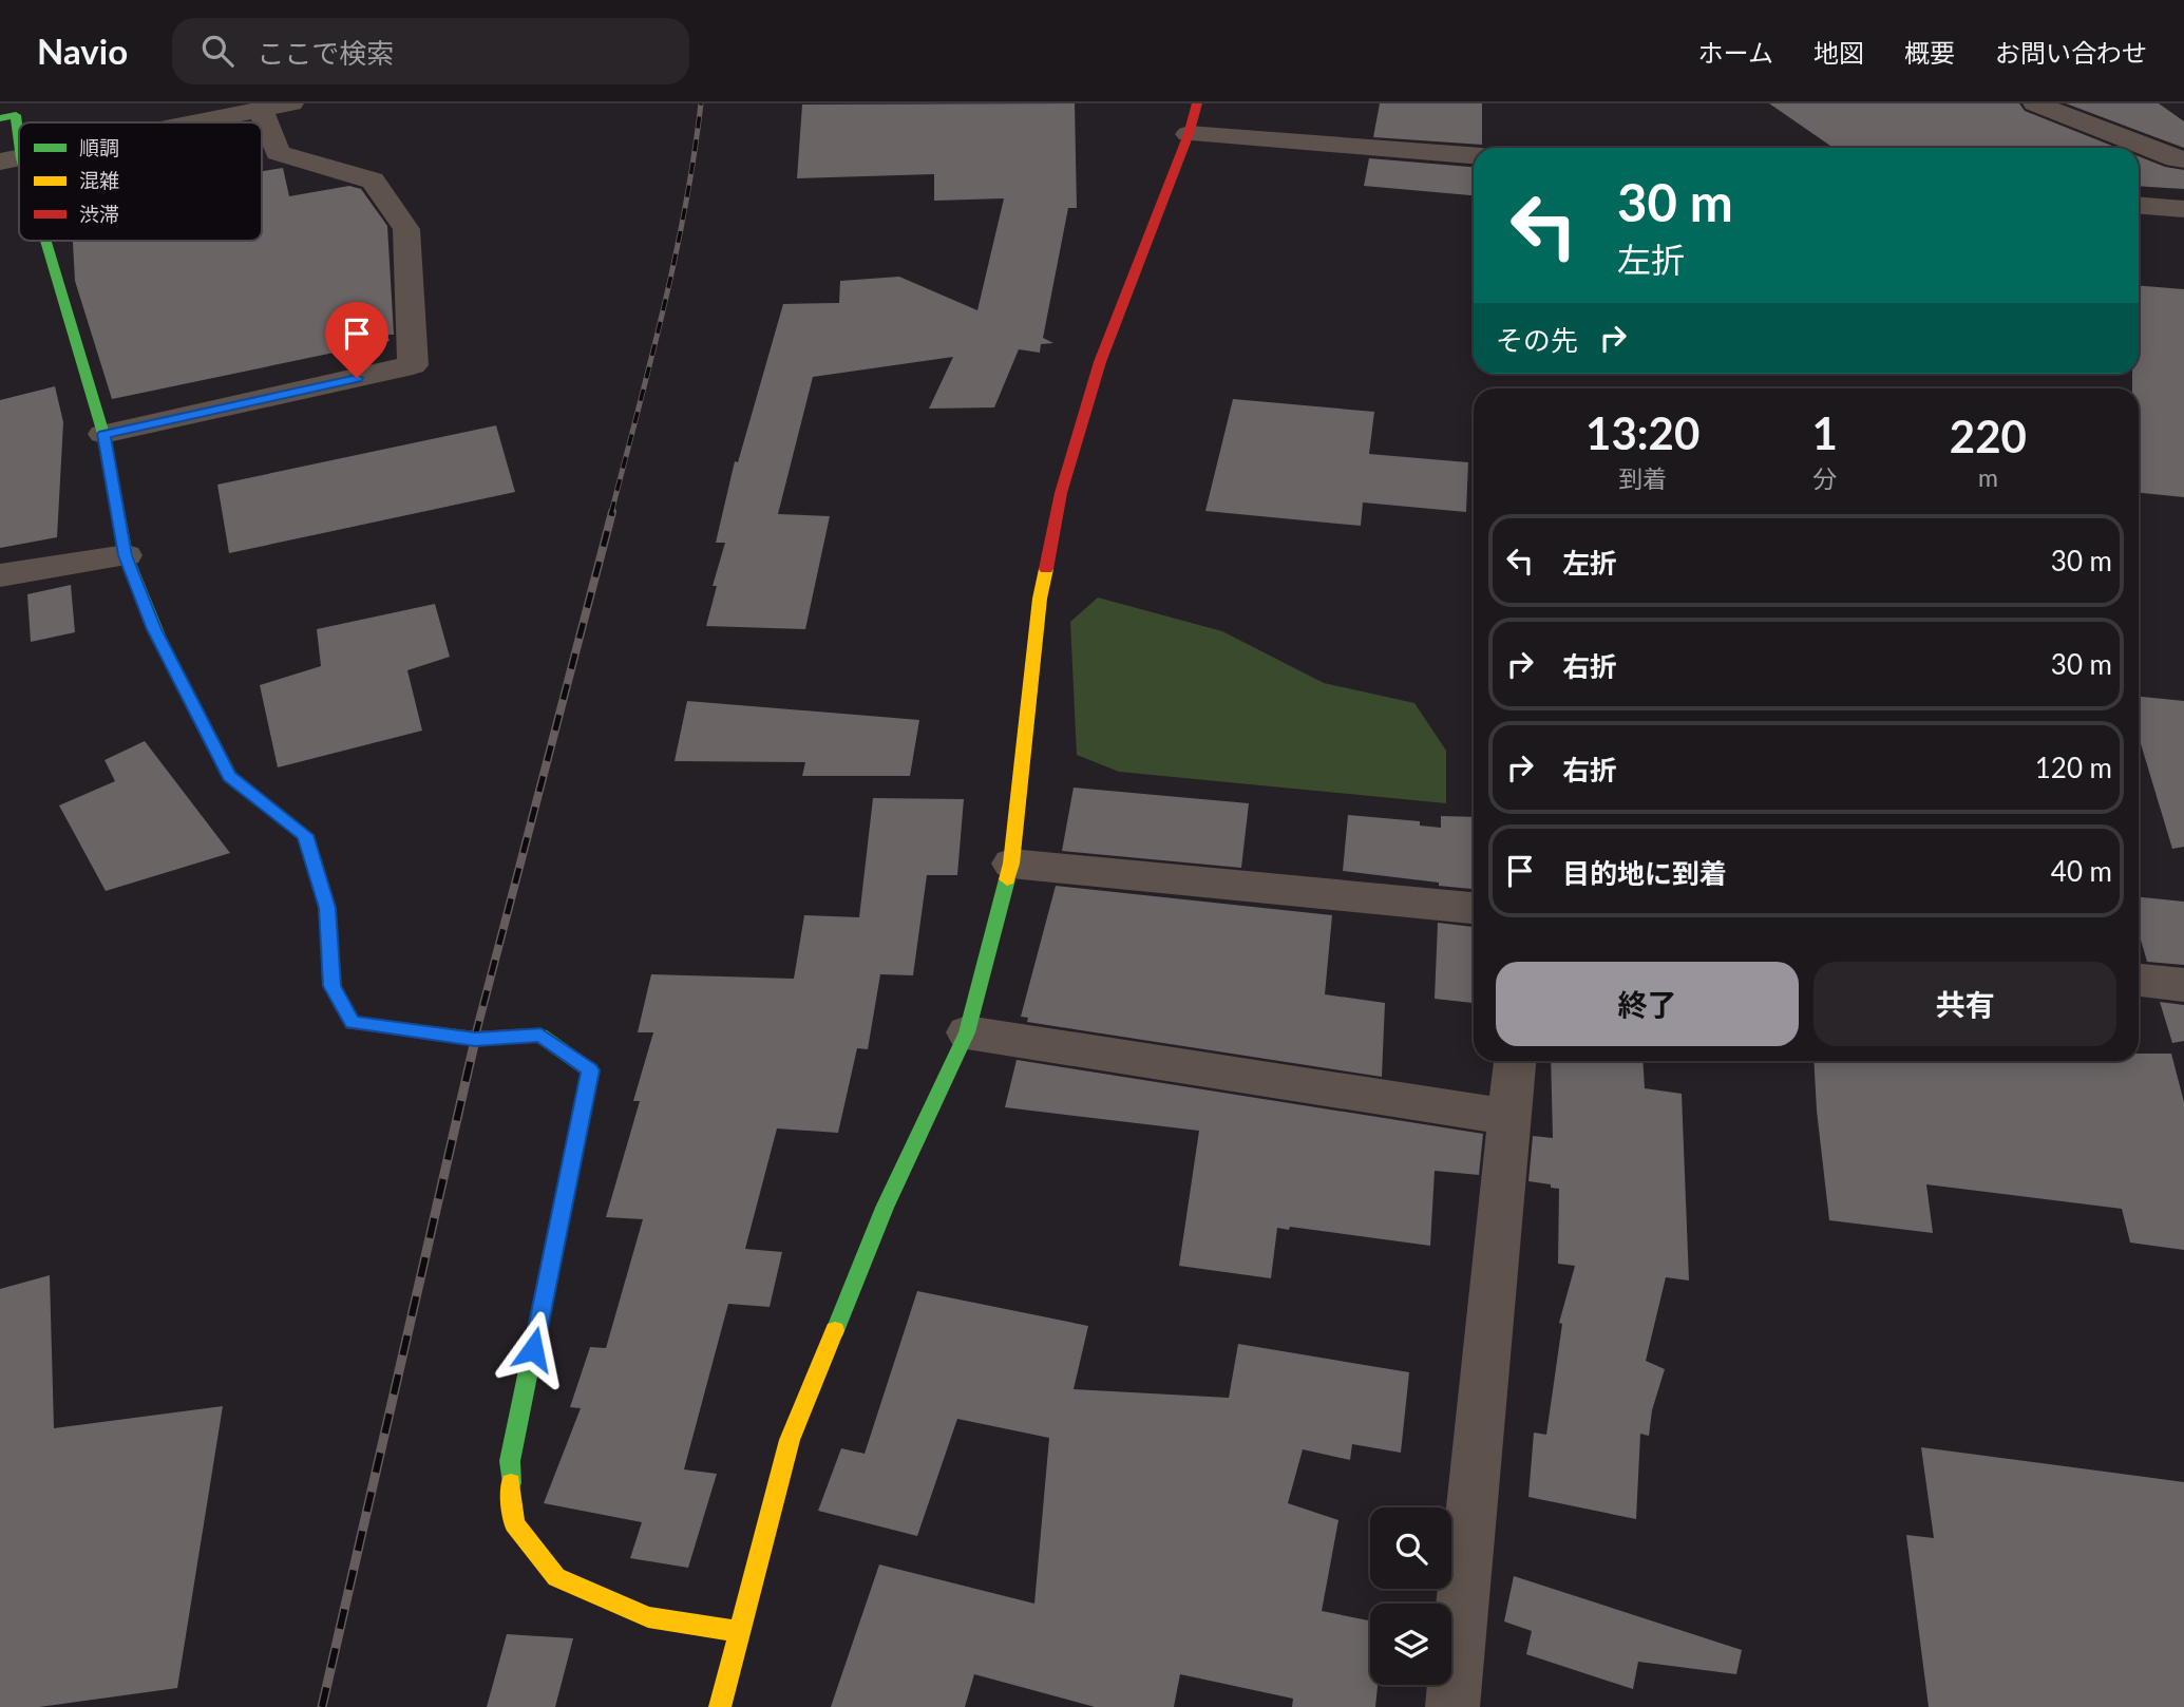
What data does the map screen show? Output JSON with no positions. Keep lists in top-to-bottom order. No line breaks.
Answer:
{"legend":["順調","混雑","渋滞"],"page":{"header":"Navio","search":"ここで検索","nav":["ホーム","地図","概要","お問い合わせ"],"turn":["30 m","左折"],"then":"その先","eta":["13:20","到着","1","分","220","m"],"list":[{"name":"左折","value":"30 m"},{"name":"右折","value":"30 m"},{"name":"右折","value":"120 m"},{"name":"目的地に到着","value":"40 m"}],"buttons":["終了","共有"]}}
